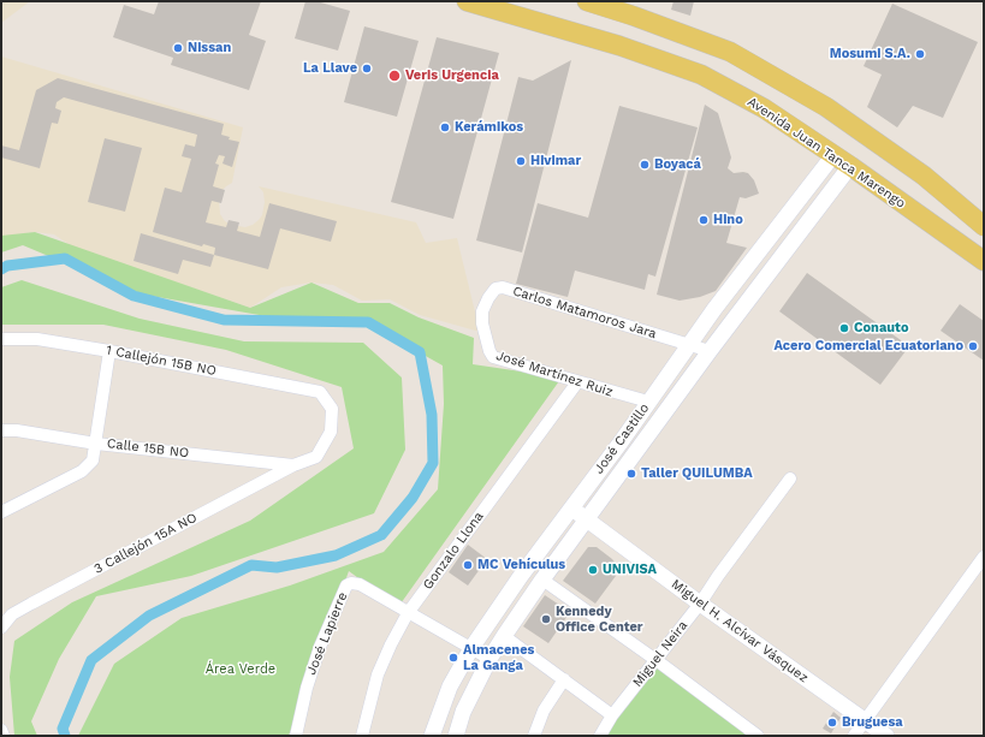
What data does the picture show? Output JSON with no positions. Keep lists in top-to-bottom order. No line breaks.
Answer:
{"streets":{"main road":["Avenida Juan Tanca Marengo"],"street":["Carlos Matamoros Jara","1 Callejón 15B NO","José Martínez Ruiz","José Castillo","Calle 15B NO","3 Callejón 15A NO","Gonzalo Llona","Miguel H. Alcívar Vásquez","José Lapierre","Miguel Neira"]},"crossings":[["Avenida Juan Tanca Marengo","José Castillo"],["Carlos Matamoros Jara","José Martínez Ruiz"],["Carlos Matamoros Jara","José Castillo"],["1 Callejón 15B NO","3 Callejón 15A NO"],["José Martínez Ruiz","José Castillo"],["José Martínez Ruiz","Gonzalo Llona"],["José Castillo","Miguel H. Alcívar Vásquez"],["José Castillo","José Lapierre"],["Calle 15B NO","3 Callejón 15A NO"],["Gonzalo Llona","José Lapierre"],["Miguel H. Alcívar Vásquez","Miguel Neira"]],"parks":["Área Verde"],"places":["Nissan","Mosumi S.A.","La Llave","Veris Urgencia","Kerámikos","Hivimar","Boyacá","Hino","Conauto","Acero Comercial Ecuatoriano","Taller QUILUMBA","MC Vehículus","UNIVISA","Kennedy Office Center","Almacenes La Ganga","Bruguesa"]}
